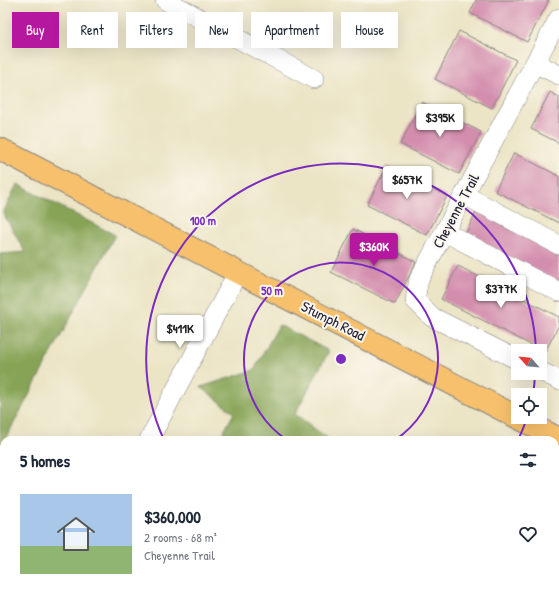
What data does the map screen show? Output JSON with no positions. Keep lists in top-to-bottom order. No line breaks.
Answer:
{"streets":{"main road":["Stumph Road"],"street":["Cheyenne Trail"]},"north":"top left","page":{"chip":["Buy","Rent","Filters","New","Apartment","House"],"price":["$395K","$657K","$360K","$377K","$411K"],"heading":"5 homes","list":[{"name":"$360,000","note":"2 rooms · 68 m² · Cheyenne Trail"}]},"rings":["100 m","50 m"]}
